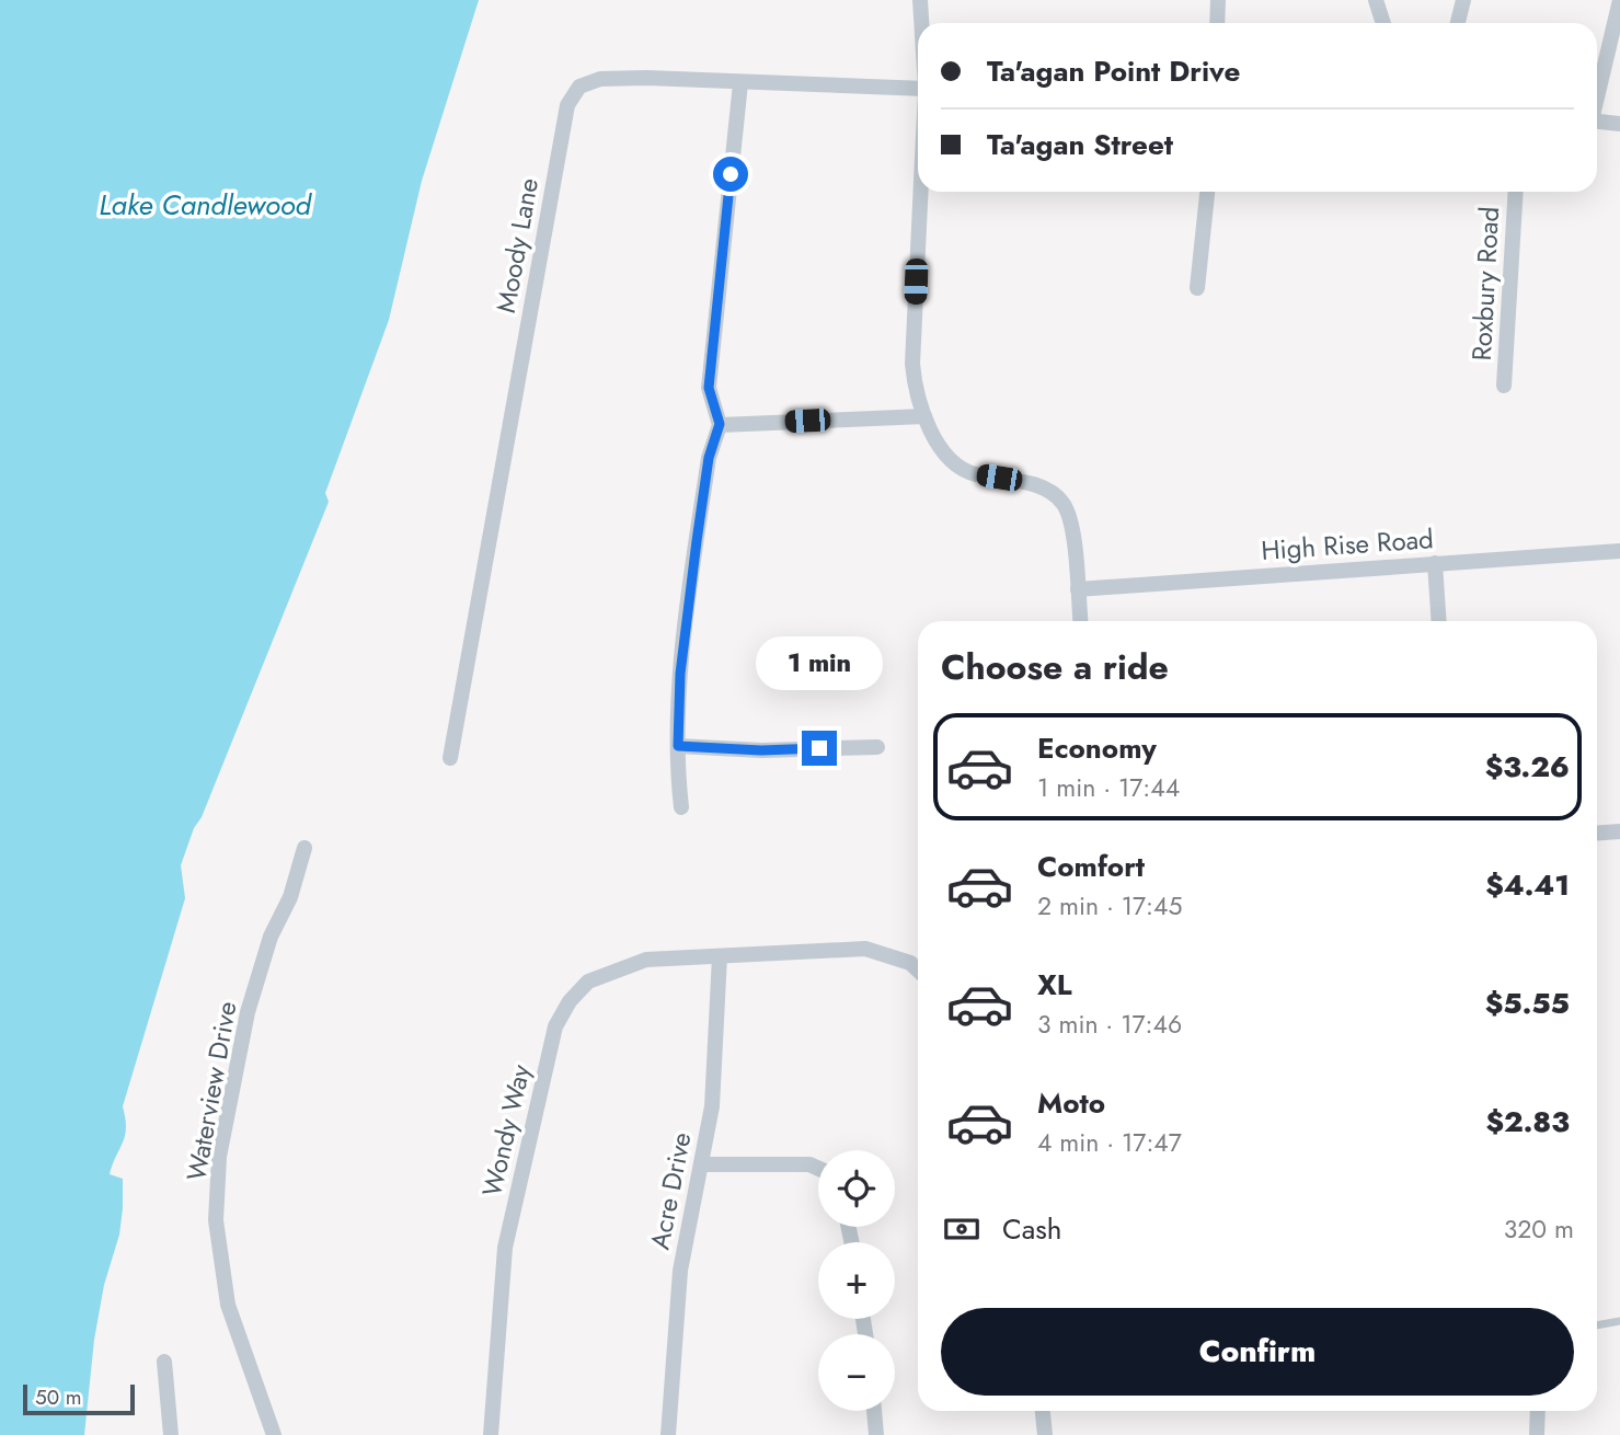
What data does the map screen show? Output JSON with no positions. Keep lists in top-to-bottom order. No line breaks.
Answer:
{"streets":{"street":["Moody Lane","Roxbury Road","High Rise Road","Waterview Drive","Wondy Way","Acre Drive"]},"crossings":[["Wondy Way","Acre Drive"]],"water":["Lake Candlewood"],"scale_bar":"50 m","page":{"banner":["Ta'agan Point Drive","Ta'agan Street"],"heading":"Choose a ride","bubble":"1 min","list":[{"name":"Economy","note":"1 min · 17:44","value":"$3.26"},{"name":"Comfort","note":"2 min · 17:45","value":"$4.41"},{"name":"XL","note":"3 min · 17:46","value":"$5.55"},{"name":"Moto","note":"4 min · 17:47","value":"$2.83"}],"map_buttons":["+","−"],"pay":["Cash","320 m"],"buttons":"Confirm","scale":"50 m"}}
